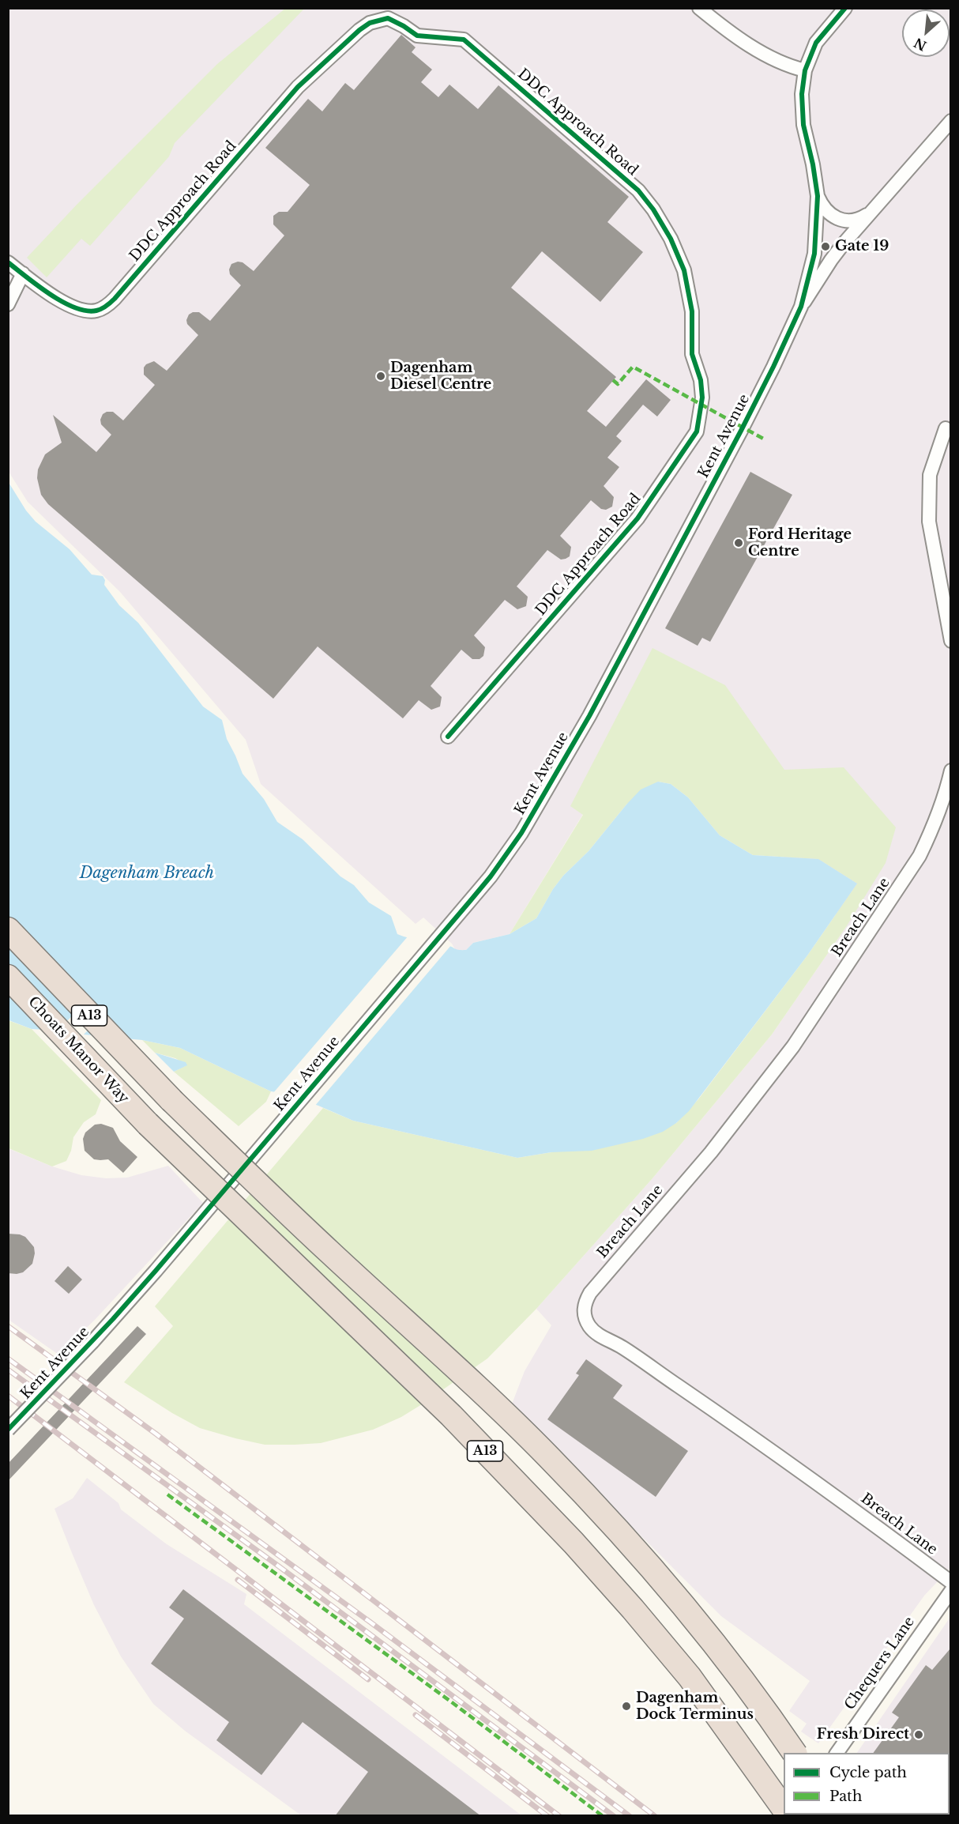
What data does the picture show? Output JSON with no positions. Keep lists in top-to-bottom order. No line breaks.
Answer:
{"streets":{"highway":["A13","Choats Manor Way"],"street":["DDC Approach Road","Kent Avenue","Breach Lane","Chequers Lane"]},"water":["Dagenham Breach"],"places":["Gate 19","Dagenham Diesel Centre","Ford Heritage Centre","Dagenham Dock Terminus","Fresh Direct"],"legend":["Cycle path","Path"],"north":"bottom left"}
